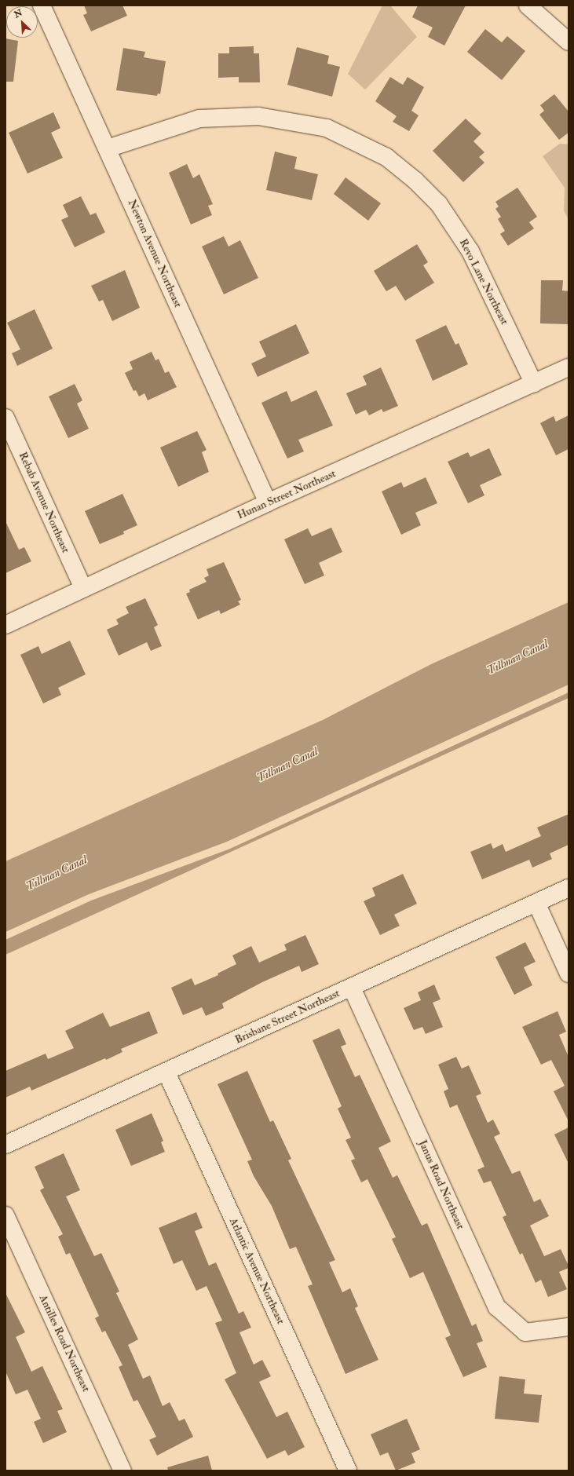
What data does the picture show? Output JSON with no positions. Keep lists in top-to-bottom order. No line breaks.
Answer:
{"streets":{"street":["Newton Avenue Northeast","Revo Lane Northeast","Hunan Street Northeast","Rebab Avenue Northeast","Brisbane Street Northeast","Janus Road Northeast","Atlantic Avenue Northeast","Antilles Road Northeast"]},"crossings":[["Newton Avenue Northeast","Revo Lane Northeast"],["Newton Avenue Northeast","Hunan Street Northeast"],["Revo Lane Northeast","Hunan Street Northeast"],["Hunan Street Northeast","Rebab Avenue Northeast"],["Brisbane Street Northeast","Janus Road Northeast"],["Brisbane Street Northeast","Atlantic Avenue Northeast"]],"water":["Tillman Canal"],"north":"top left"}
